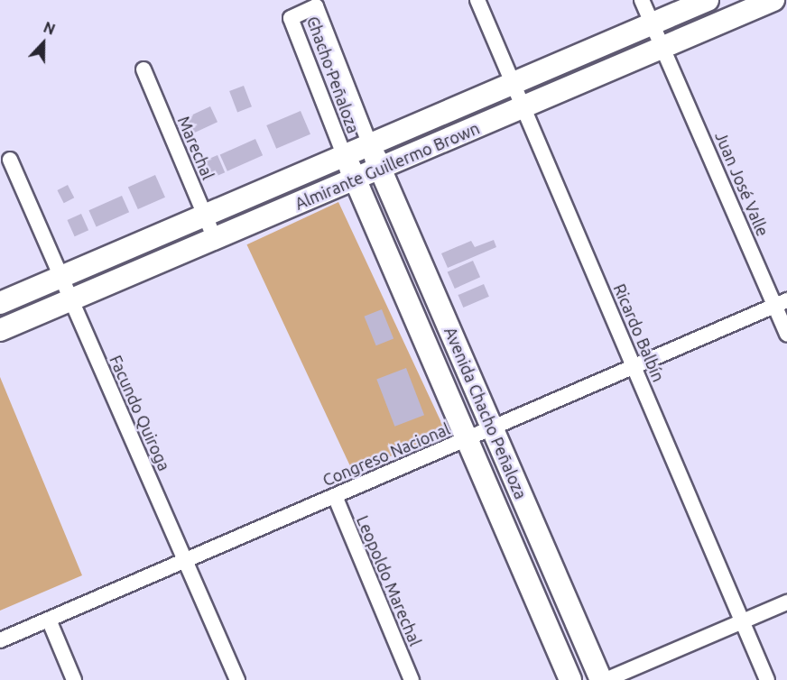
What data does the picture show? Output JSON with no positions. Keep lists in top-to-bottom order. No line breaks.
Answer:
{"streets":{"main road":["Almirante Guillermo Brown","Avenida Chacho Peñaloza"],"street":["Chacho Peñaloza","Marechal","Juan José Valle","Ricardo Balbín","Facundo Quiroga","Congreso Nacional","Leopoldo Marechal"]},"crossings":[["Chacho Peñaloza","Almirante Guillermo Brown"],["Chacho Peñaloza","Avenida Chacho Peñaloza"],["Marechal","Almirante Guillermo Brown"],["Almirante Guillermo Brown","Juan José Valle"],["Almirante Guillermo Brown","Ricardo Balbín"],["Almirante Guillermo Brown","Facundo Quiroga"],["Almirante Guillermo Brown","Avenida Chacho Peñaloza"],["Juan José Valle","Congreso Nacional"],["Ricardo Balbín","Congreso Nacional"],["Facundo Quiroga","Congreso Nacional"],["Avenida Chacho Peñaloza","Congreso Nacional"],["Congreso Nacional","Leopoldo Marechal"]],"north":"top"}
